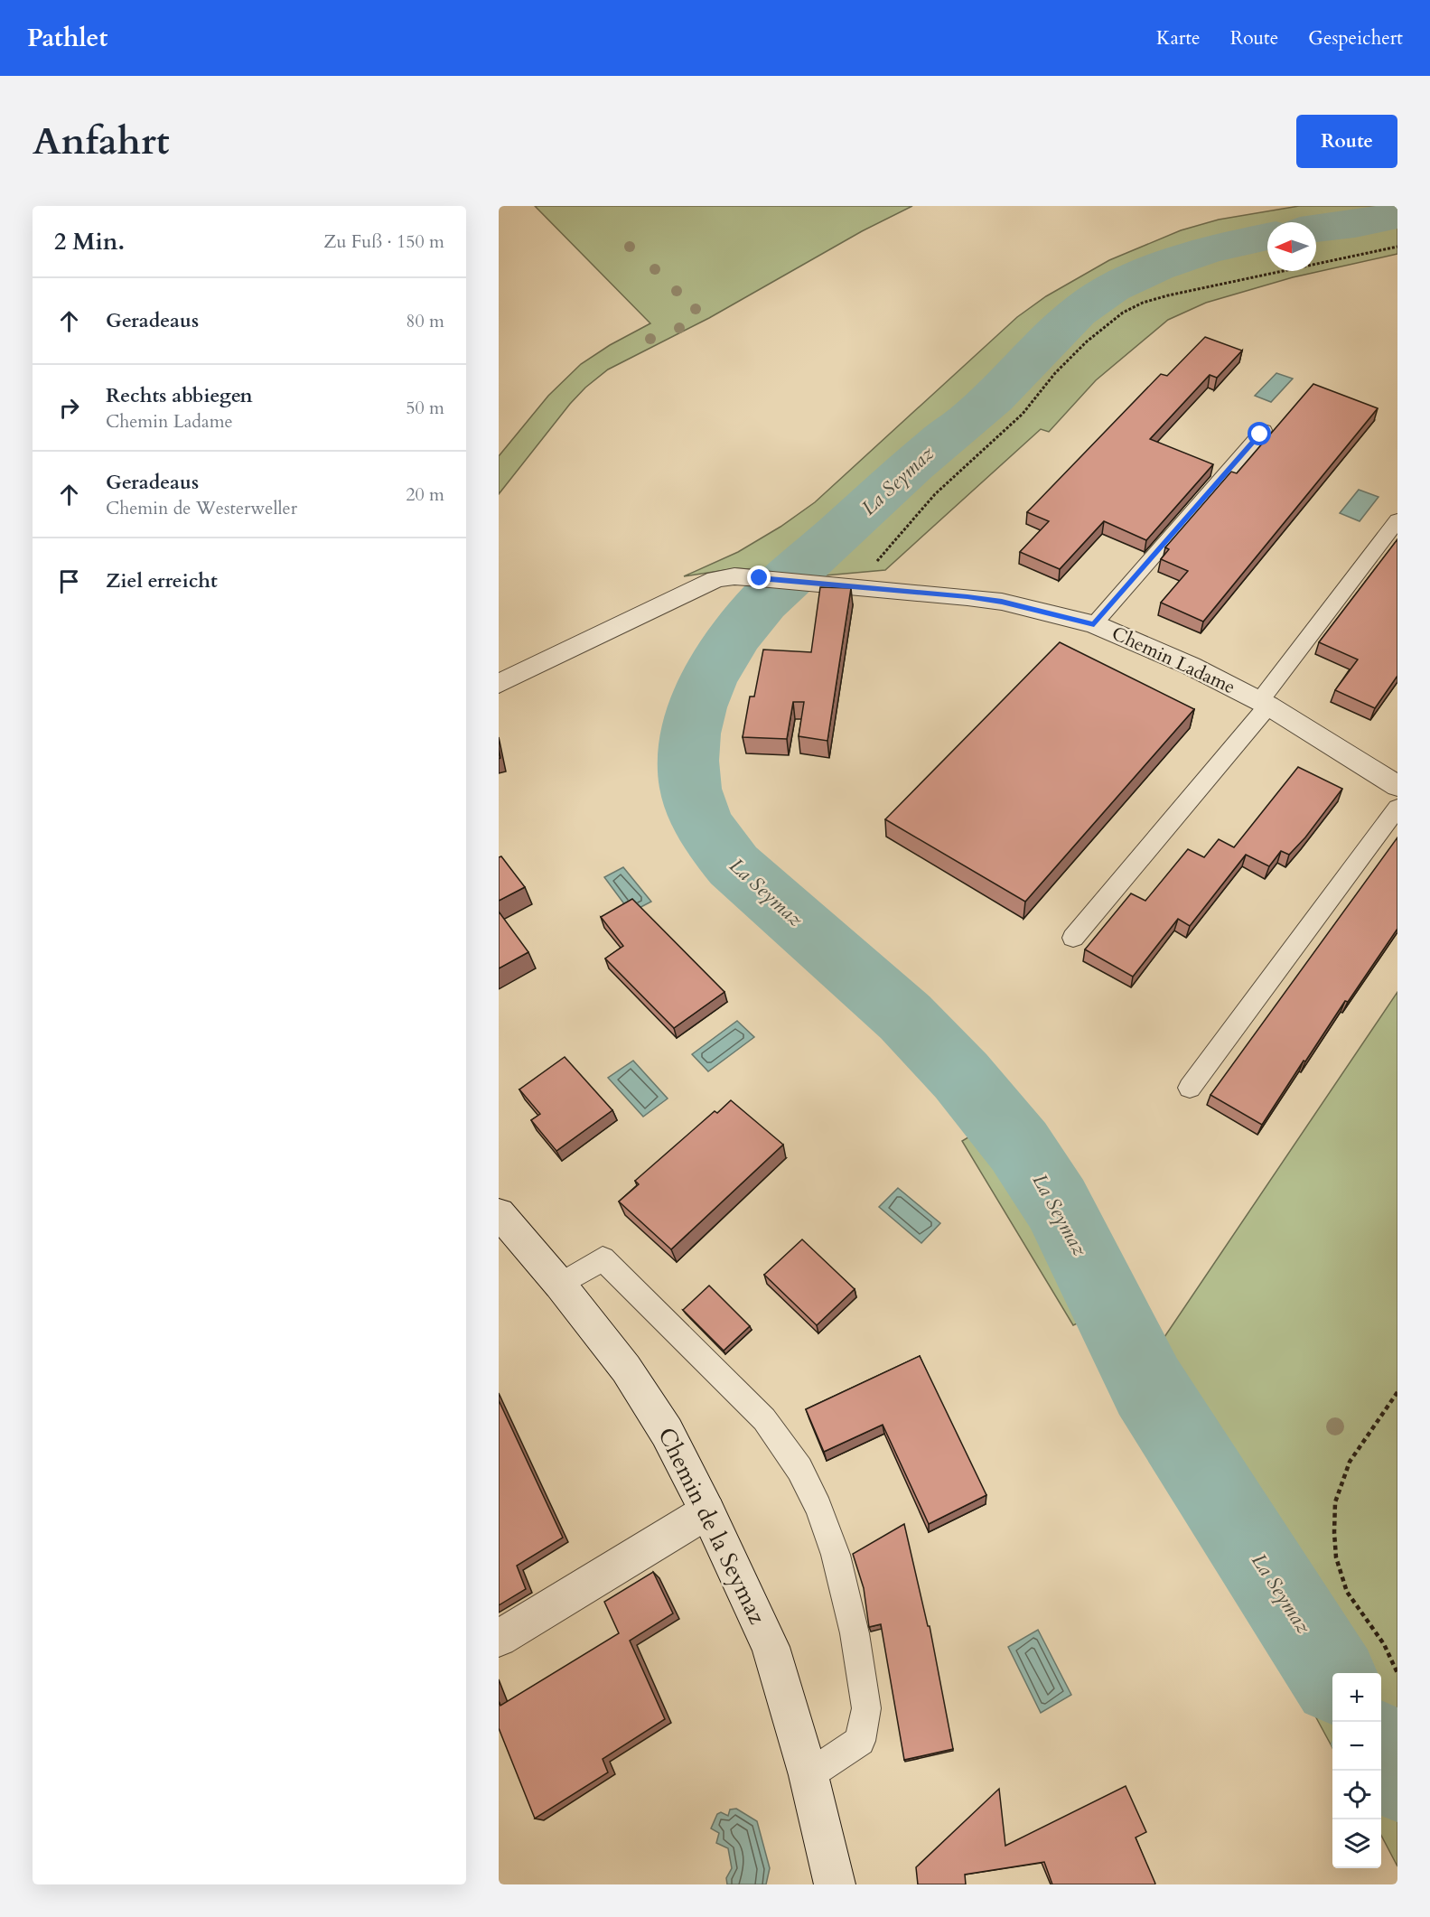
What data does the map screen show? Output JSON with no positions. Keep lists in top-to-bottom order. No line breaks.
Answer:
{"streets":{"street":["Chemin Ladame","Chemin de la Seymaz"]},"water":["La Seymaz"],"north":"left","page":{"header":"Pathlet","nav":["Karte","Route","Gespeichert"],"buttons":"Route","title":"Anfahrt","heading":["2 Min.","Zu Fuß · 150 m"],"list":[["Geradeaus","80 m"],["Rechts abbiegen","Chemin Ladame","50 m"],["Geradeaus","Chemin de Westerweller","20 m"],"Ziel erreicht"],"map_buttons":["+","−"]}}
